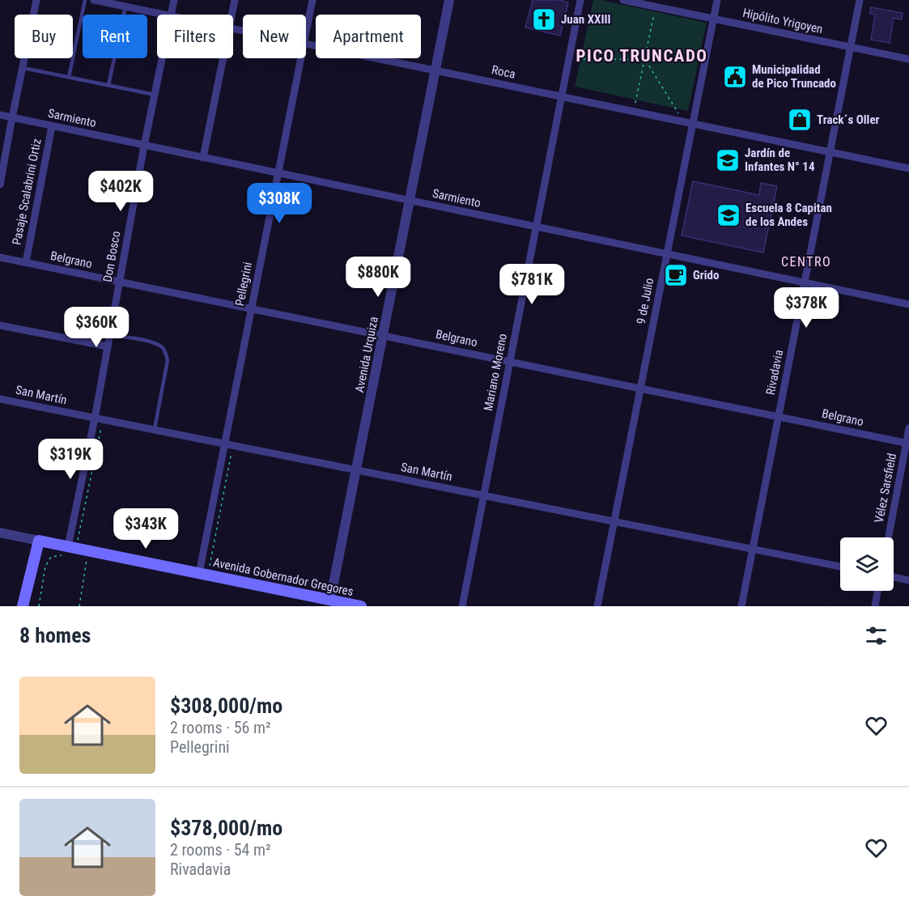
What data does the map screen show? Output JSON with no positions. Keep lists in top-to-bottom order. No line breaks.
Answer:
{"streets":{"main road":["Avenida Gobernador Gregores"],"street":["Hipólito Yrigoyen","Roca","Sarmiento","Pasaje Scalabrini Ortiz","Don Bosco","Belgrano","Pellegrini","9 de Julio","Avenida Urquiza","Mariano Moreno","Rivadavia","San Martín","Vélez Sarsfield"]},"crossings":[["Hipólito Yrigoyen","9 de Julio"],["Hipólito Yrigoyen","Rivadavia"],["Roca","9 de Julio"],["Roca","Avenida Urquiza"],["Roca","Mariano Moreno"],["Roca","Rivadavia"],["Sarmiento","Pasaje Scalabrini Ortiz"],["Sarmiento","Don Bosco"],["Sarmiento","Pellegrini"],["Sarmiento","9 de Julio"],["Sarmiento","Avenida Urquiza"],["Sarmiento","Mariano Moreno"],["Sarmiento","Rivadavia"],["Pasaje Scalabrini Ortiz","Belgrano"],["Don Bosco","Belgrano"],["Don Bosco","San Martín"],["Don Bosco","Avenida Gobernador Gregores"],["Belgrano","Pellegrini"],["Belgrano","9 de Julio"],["Belgrano","Avenida Urquiza"],["Belgrano","Mariano Moreno"],["Belgrano","Rivadavia"],["Belgrano","Vélez Sarsfield"],["Pellegrini","San Martín"],["Pellegrini","Avenida Gobernador Gregores"],["9 de Julio","San Martín"],["Avenida Urquiza","San Martín"],["Avenida Urquiza","Avenida Gobernador Gregores"],["Mariano Moreno","San Martín"],["Rivadavia","San Martín"]],"districts":["PICO TRUNCADO","CENTRO"],"places":{"church":["Juan XXIII"],"public building":["Municipalidad de Pico Truncado"],"shop":["Track´s Oller"],"school or university":["Jardín de Infantes N° 14","Escuela 8 Capitan de los Andes"],"cafe":["Grido"]},"page":{"chip":["Buy","Rent","Filters","New","Apartment"],"price":["$402K","$308K","$880K","$781K","$378K","$360K","$319K","$343K"],"heading":"8 homes","list":[{"name":"$308,000/mo","note":"2 rooms · 56 m² · Pellegrini"},{"name":"$378,000/mo","note":"2 rooms · 54 m² · Rivadavia"}]}}
